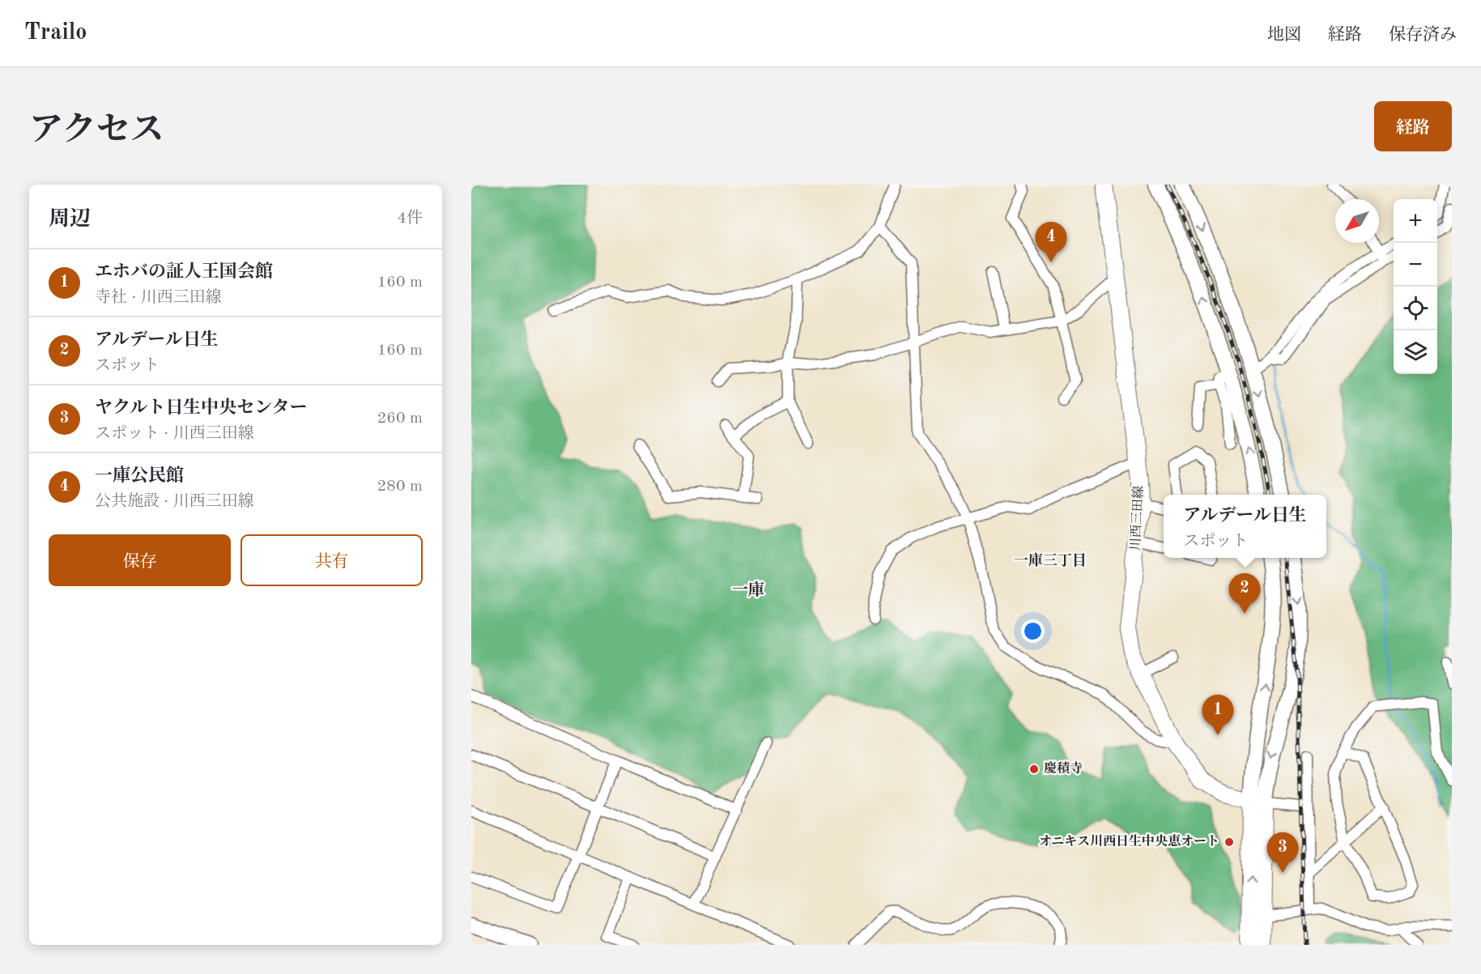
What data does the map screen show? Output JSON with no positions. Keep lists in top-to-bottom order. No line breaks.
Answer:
{"streets":{"main road":["川西三田線"]},"districts":["一庫三丁目","一庫"],"places":["慶積寺","オニキス川西日生中央恵オート"],"north":"bottom left","page":{"header":"Trailo","nav":["地図","経路","保存済み"],"title":"アクセス","buttons":["経路",["保存","共有"]],"heading":["周辺","4件"],"map_buttons":["+","−"],"pins":["4","2","1","3"],"list":[{"mark":"1","name":"エホバの証人王国会館","note":"寺社 · 川西三田線","value":"160 m"},{"mark":"2","name":"アルデール日生","note":"スポット","value":"160 m"},{"mark":"3","name":"ヤクルト日生中央センター","note":"スポット · 川西三田線","value":"260 m"},{"mark":"4","name":"一庫公民館","note":"公共施設 · 川西三田線","value":"280 m"}],"popup":["アルデール日生","スポット"]}}
